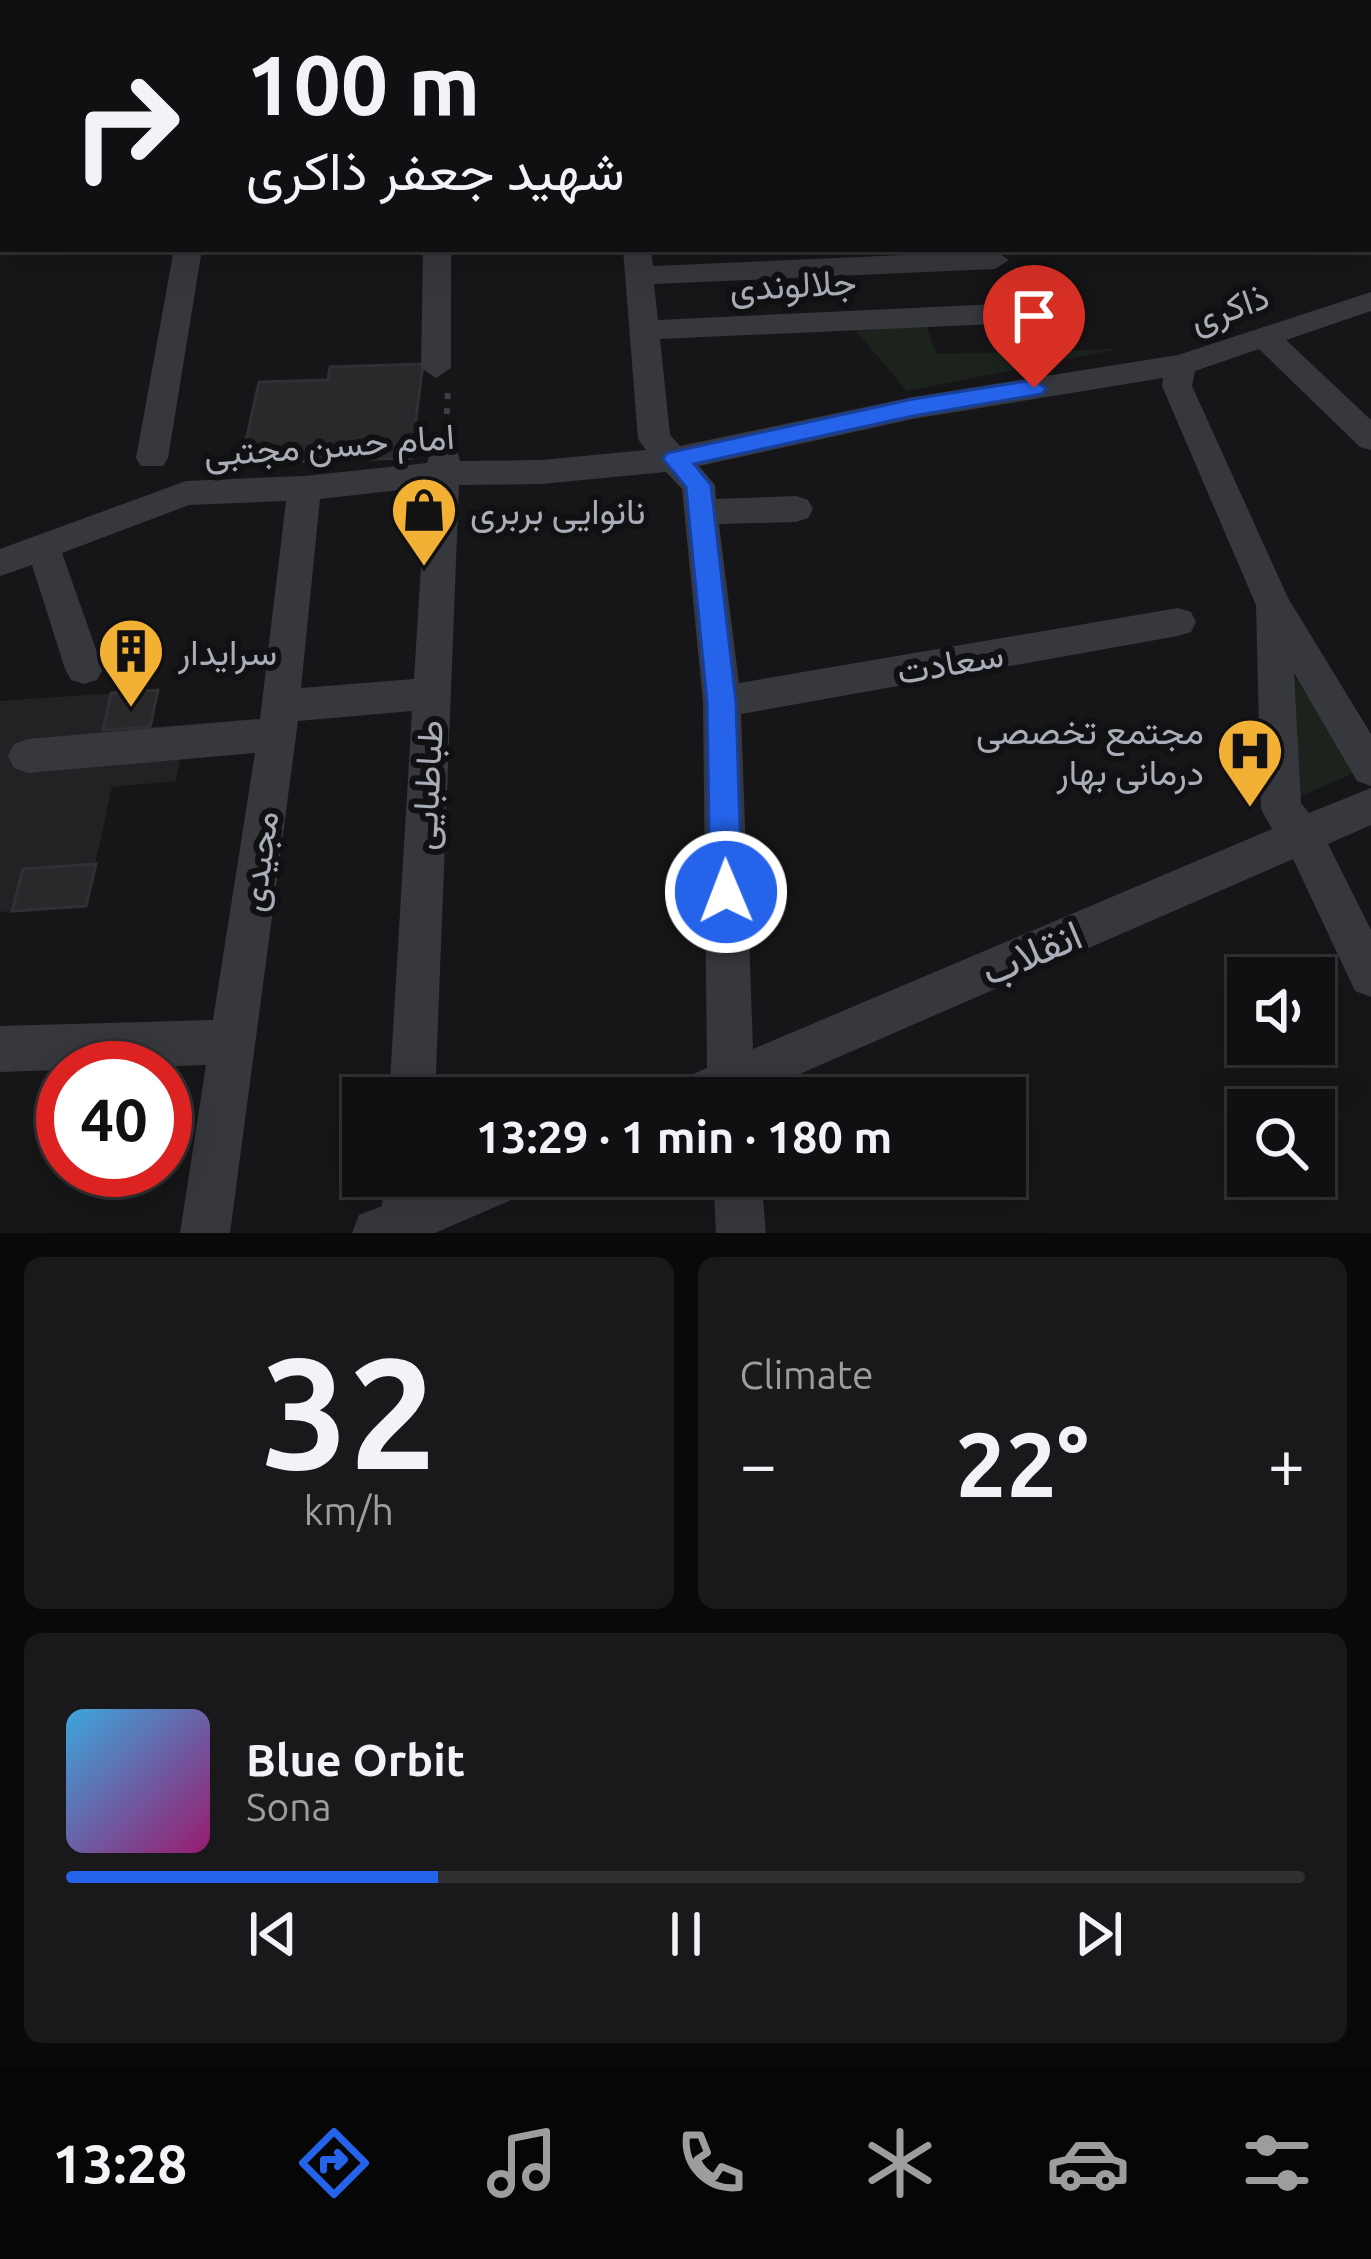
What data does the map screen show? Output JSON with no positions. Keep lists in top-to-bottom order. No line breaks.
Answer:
{"streets":{"street":["جلالوندی","ذاکری","امام حسن مجتبی","سعادت","طباطبایی","مجیدی","انقلاب"]},"crossings":[["ذاکری","امام حسن مجتبی"],["امام حسن مجتبی","طباطبایی"],["امام حسن مجتبی","مجیدی"]],"places":{"shop":["نانوایی بربری"],"building":["سرایدار"],"hospital":["مجتمع تخصصی درمانی بهار"]},"page":{"turn":["100 m","شهید جعفر ذاکری"],"limit":"40","trip":"13:29 · 1 min · 180 m","tile":[["32","km/h"],"Climate"],"heat":["−","22°","+"],"song":["Blue Orbit","Sona"],"tabs":"13:28"}}
